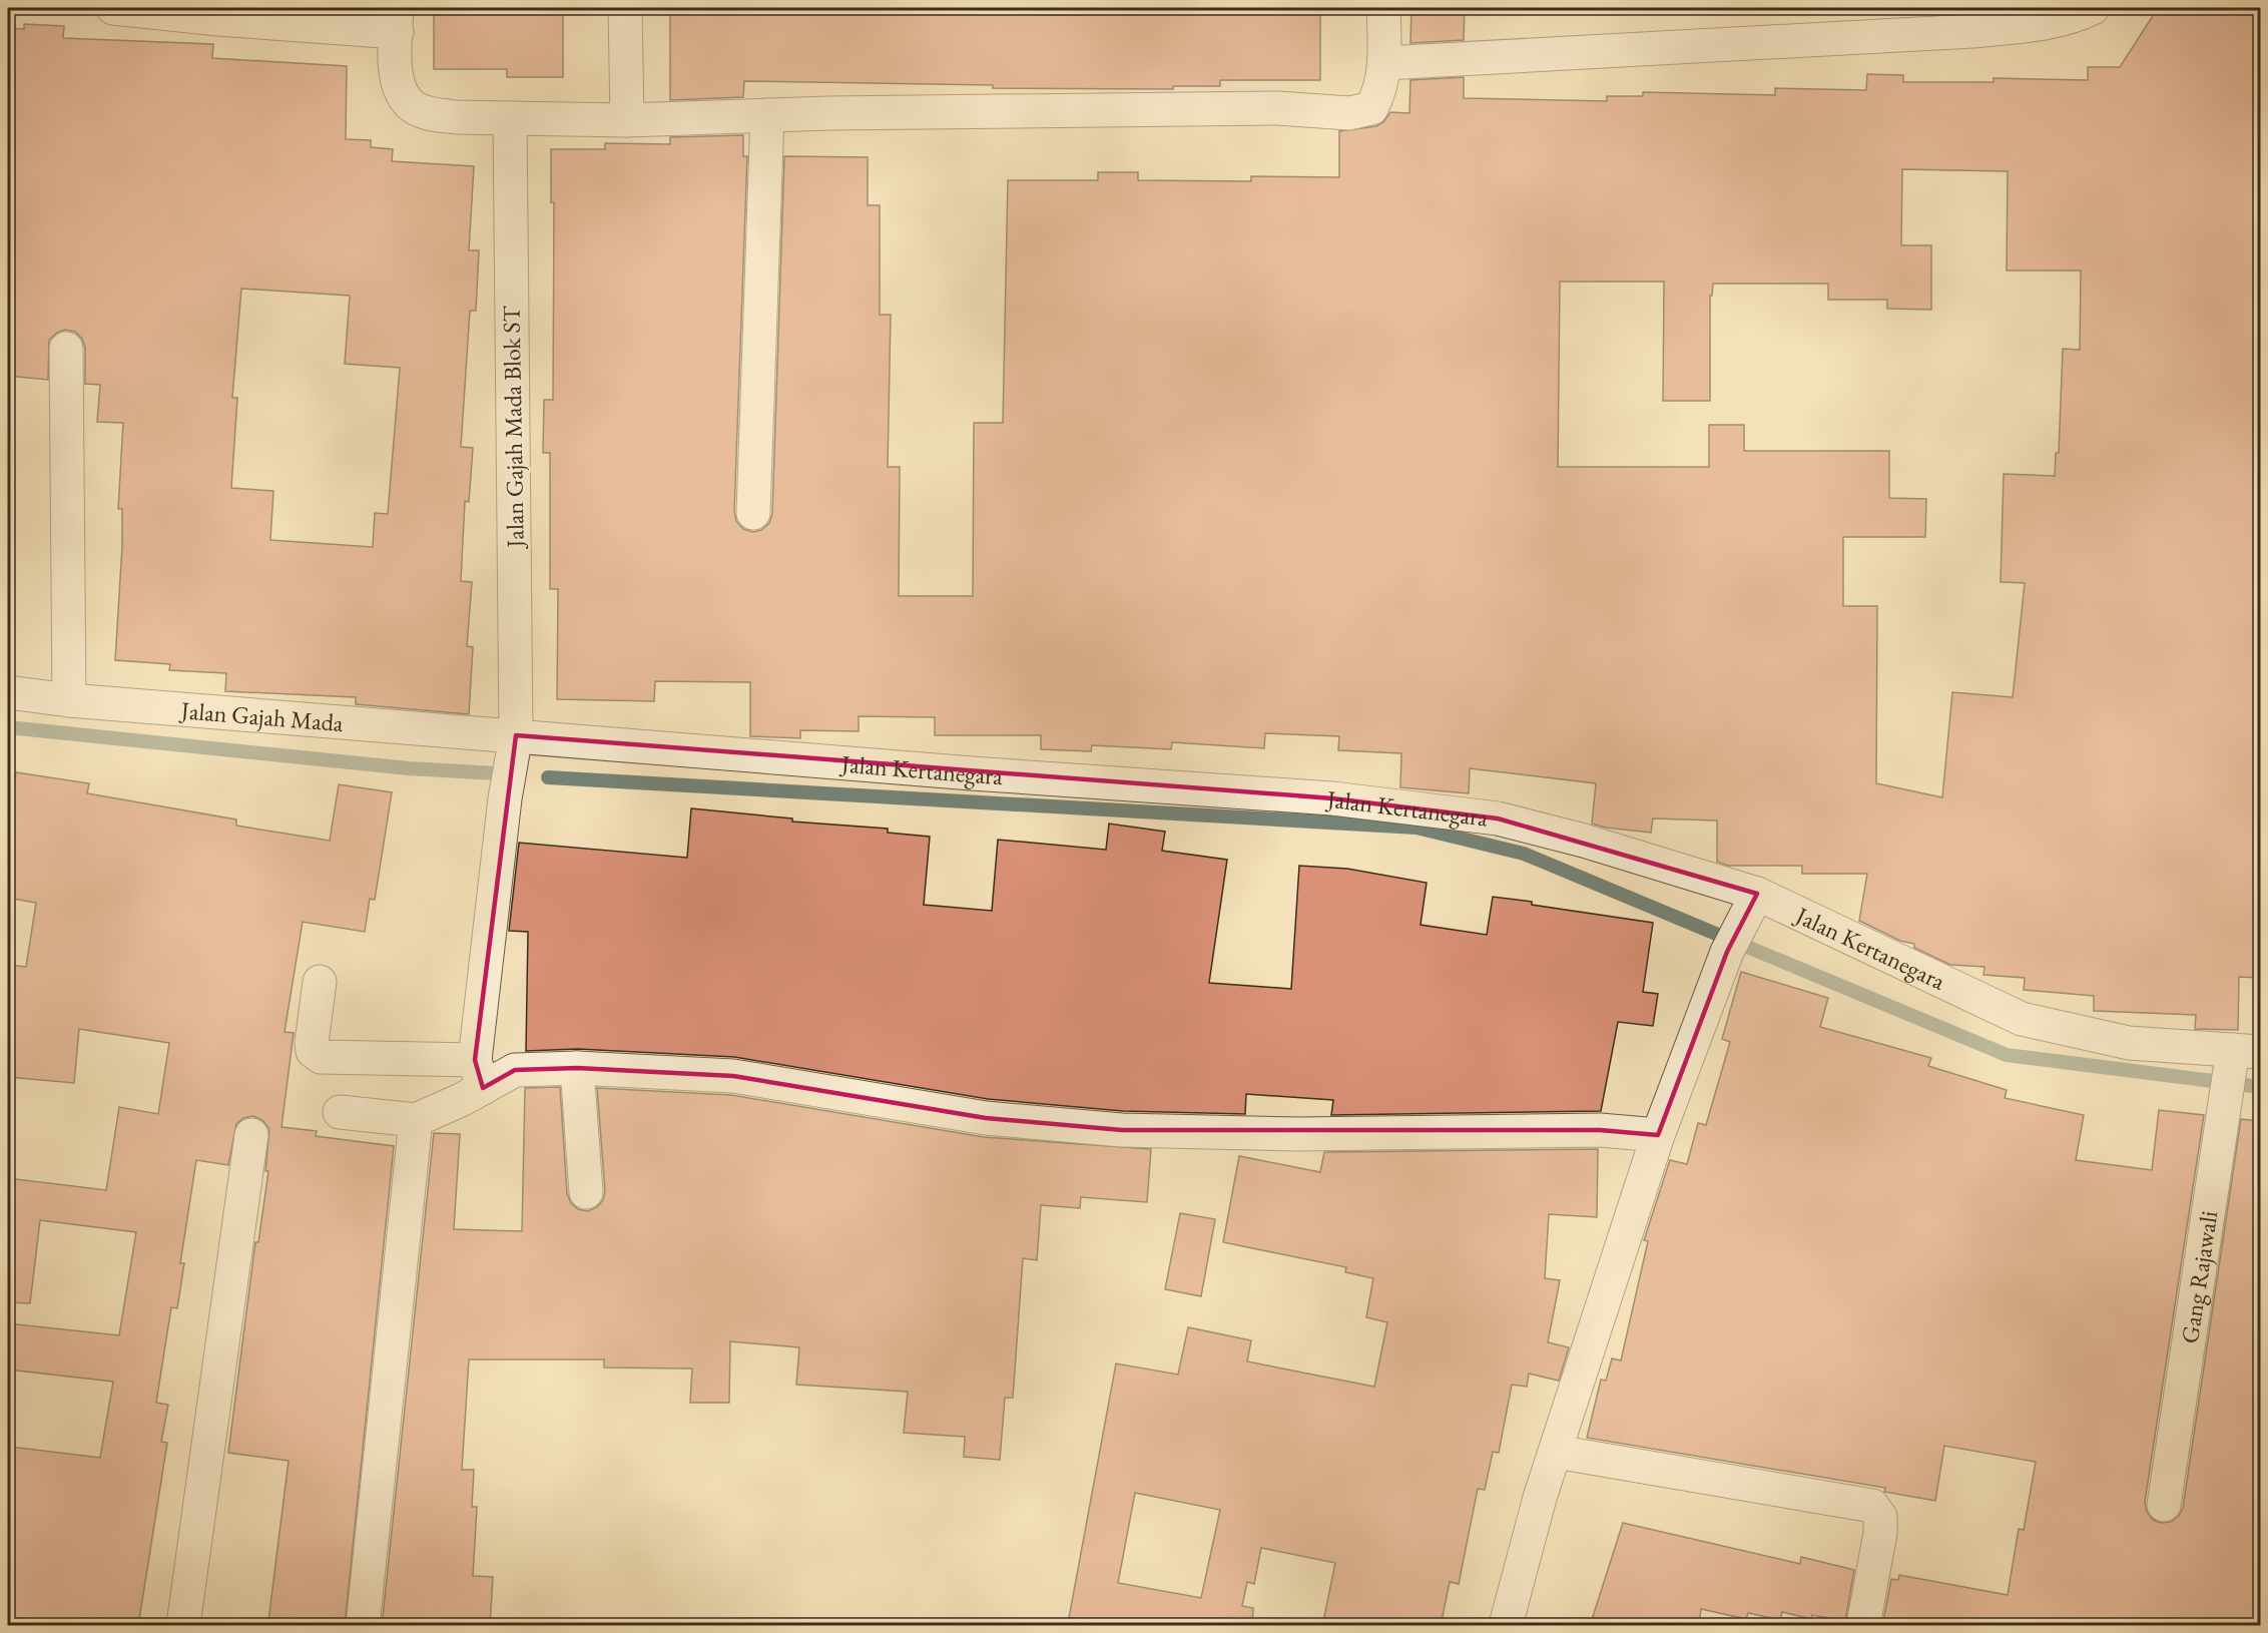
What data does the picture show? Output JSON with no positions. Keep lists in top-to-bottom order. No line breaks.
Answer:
{"streets":{"street":["Jalan Gajah Mada Blok ST","Jalan Gajah Mada","Jalan Kertanegara","Gang Rajawali"]},"crossings":[["Jalan Gajah Mada Blok ST","Jalan Gajah Mada"],["Jalan Gajah Mada Blok ST","Jalan Kertanegara"],["Jalan Gajah Mada","Jalan Kertanegara"],["Jalan Kertanegara","Gang Rajawali"]]}
